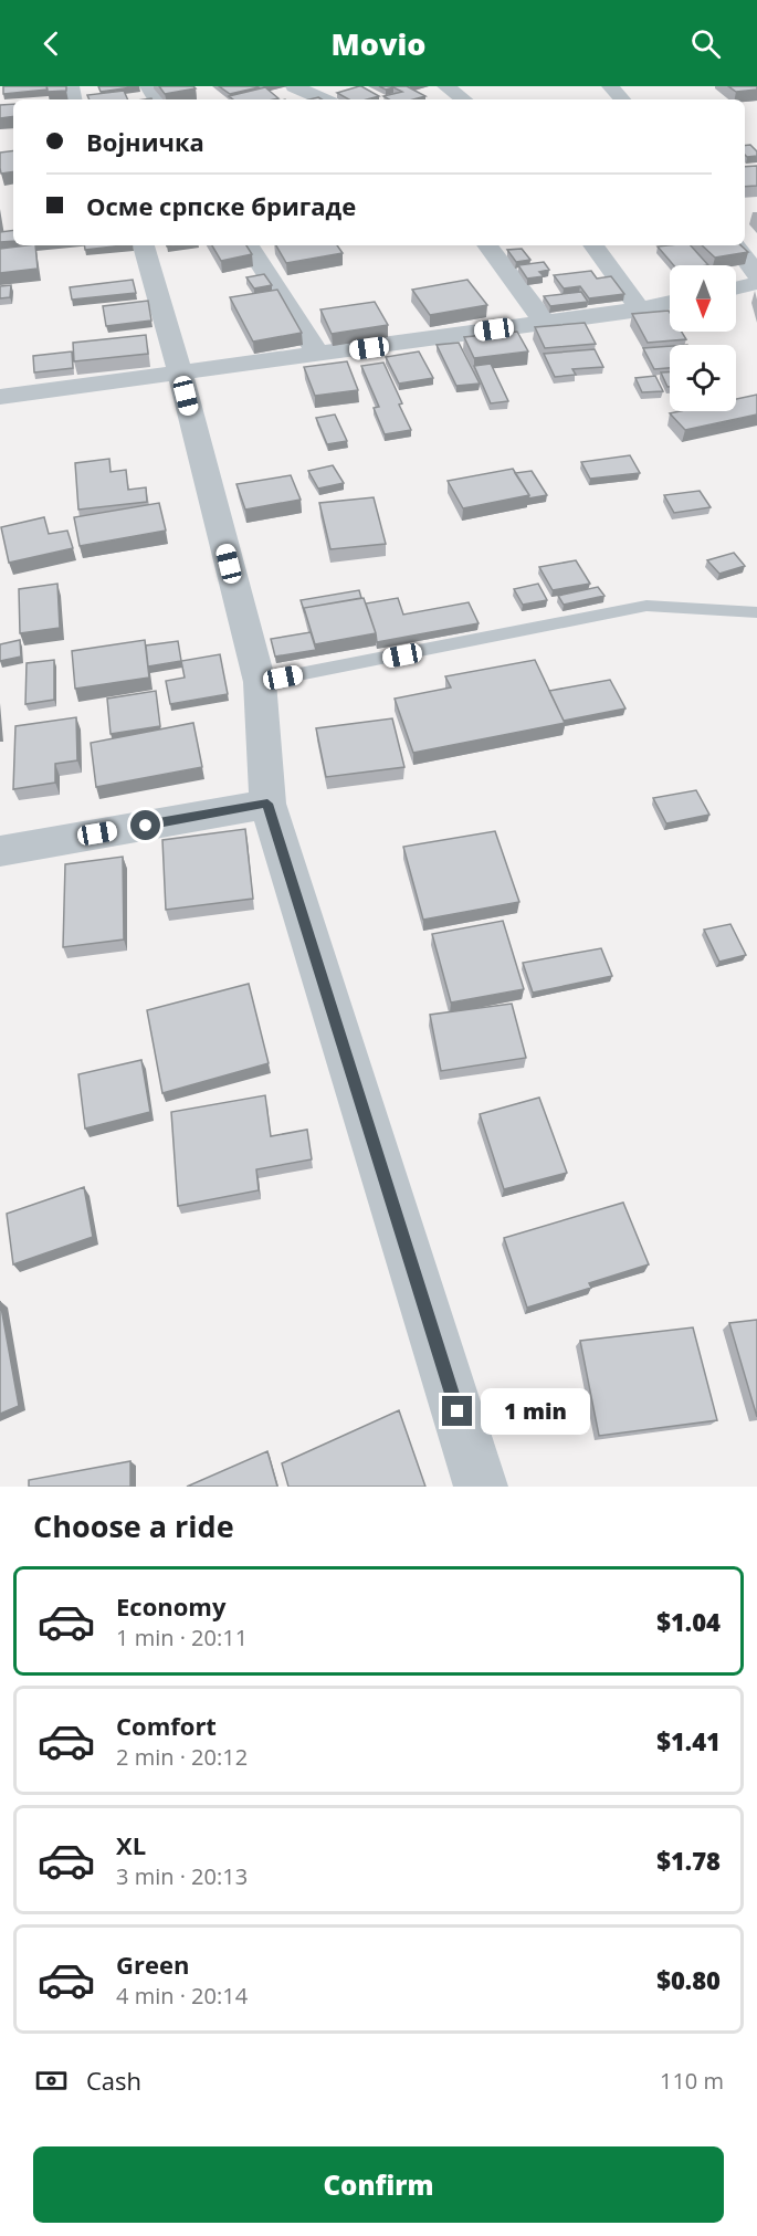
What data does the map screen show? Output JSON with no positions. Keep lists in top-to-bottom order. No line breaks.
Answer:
{"north":"bottom","page":{"header":"Movio","banner":["Војничка","Осме српске бригаде"],"bubble":"1 min","heading":"Choose a ride","list":[{"name":"Economy","note":"1 min · 20:11","value":"$1.04"},{"name":"Comfort","note":"2 min · 20:12","value":"$1.41"},{"name":"XL","note":"3 min · 20:13","value":"$1.78"},{"name":"Green","note":"4 min · 20:14","value":"$0.80"}],"pay":["Cash","110 m"],"buttons":"Confirm"}}
